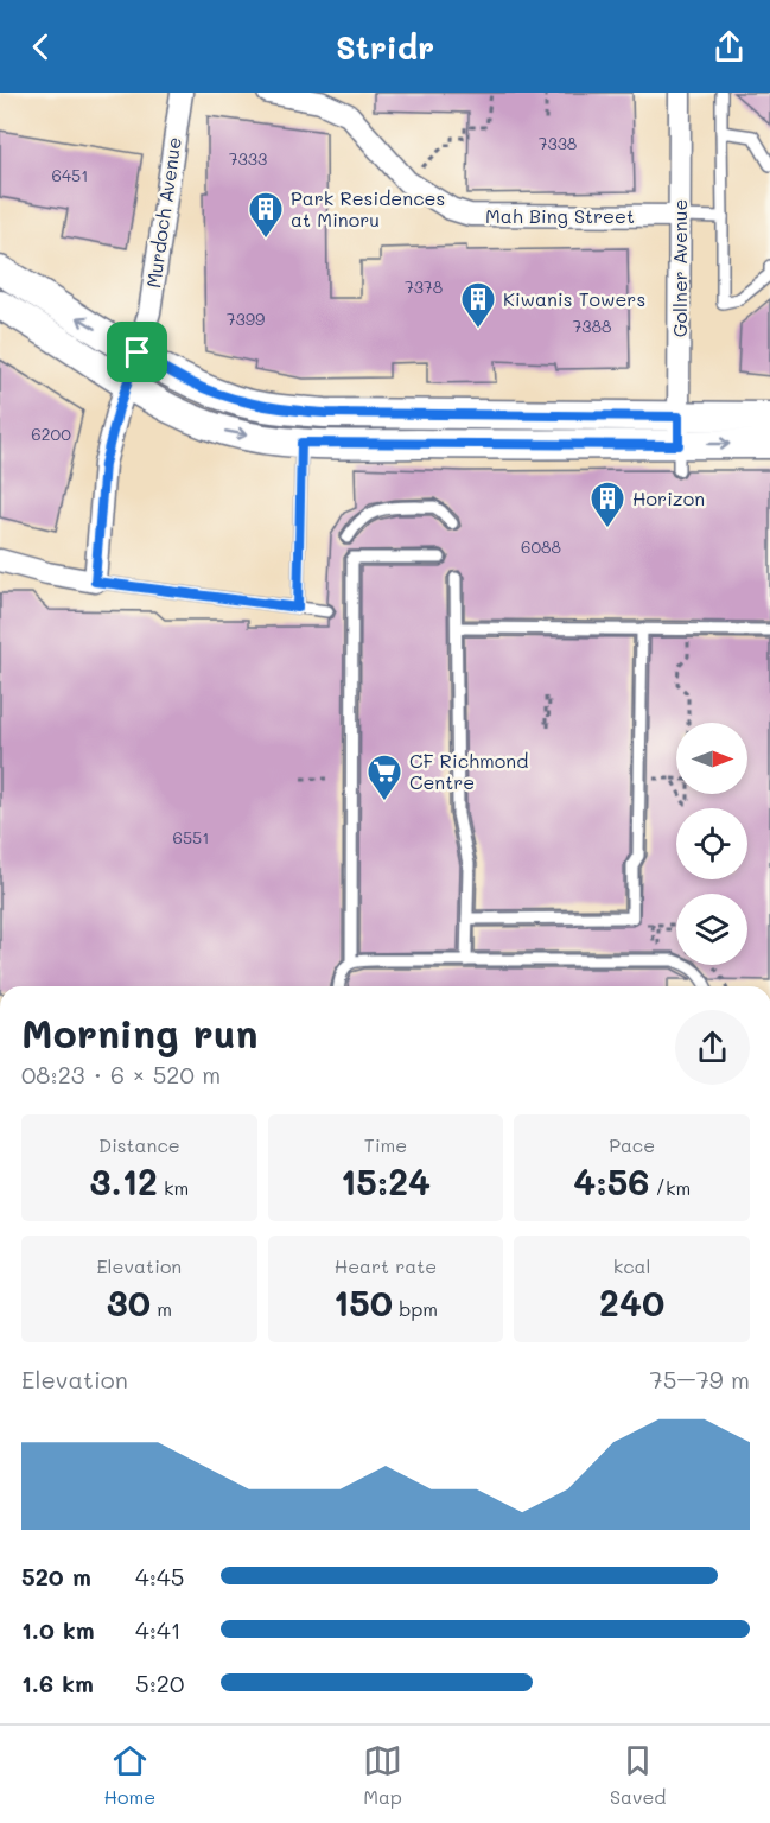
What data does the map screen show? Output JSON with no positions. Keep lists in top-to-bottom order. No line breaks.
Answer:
{"streets":{"street":["Murdoch Avenue","Mah Bing Street","Gollner Avenue"]},"crossings":[["Mah Bing Street","Gollner Avenue"]],"places":{"building":["Park Residences at Minoru","Kiwanis Towers","Horizon"],"supermarket":["CF Richmond Centre"]},"house_numbers":["7338","7333","6451","7378","7399","7388","6200","6088","6551"],"north":"right","page":{"header":"Stridr","heading":["Morning run","08:23 · 6 × 520 m"],"stats":[["Distance","3.12 km"],["Time","15:24"],["Pace","4:56 /km"],["Elevation","30 m"],["Heart rate","150 bpm"],["kcal","240"]],"chart":["Elevation","75–79 m"],"list":[{"name":"520 m","note":"4:45"},{"name":"1.0 km","note":"4:41"},{"name":"1.6 km","note":"5:20"}],"tabs":["Home","Map","Saved"]}}
